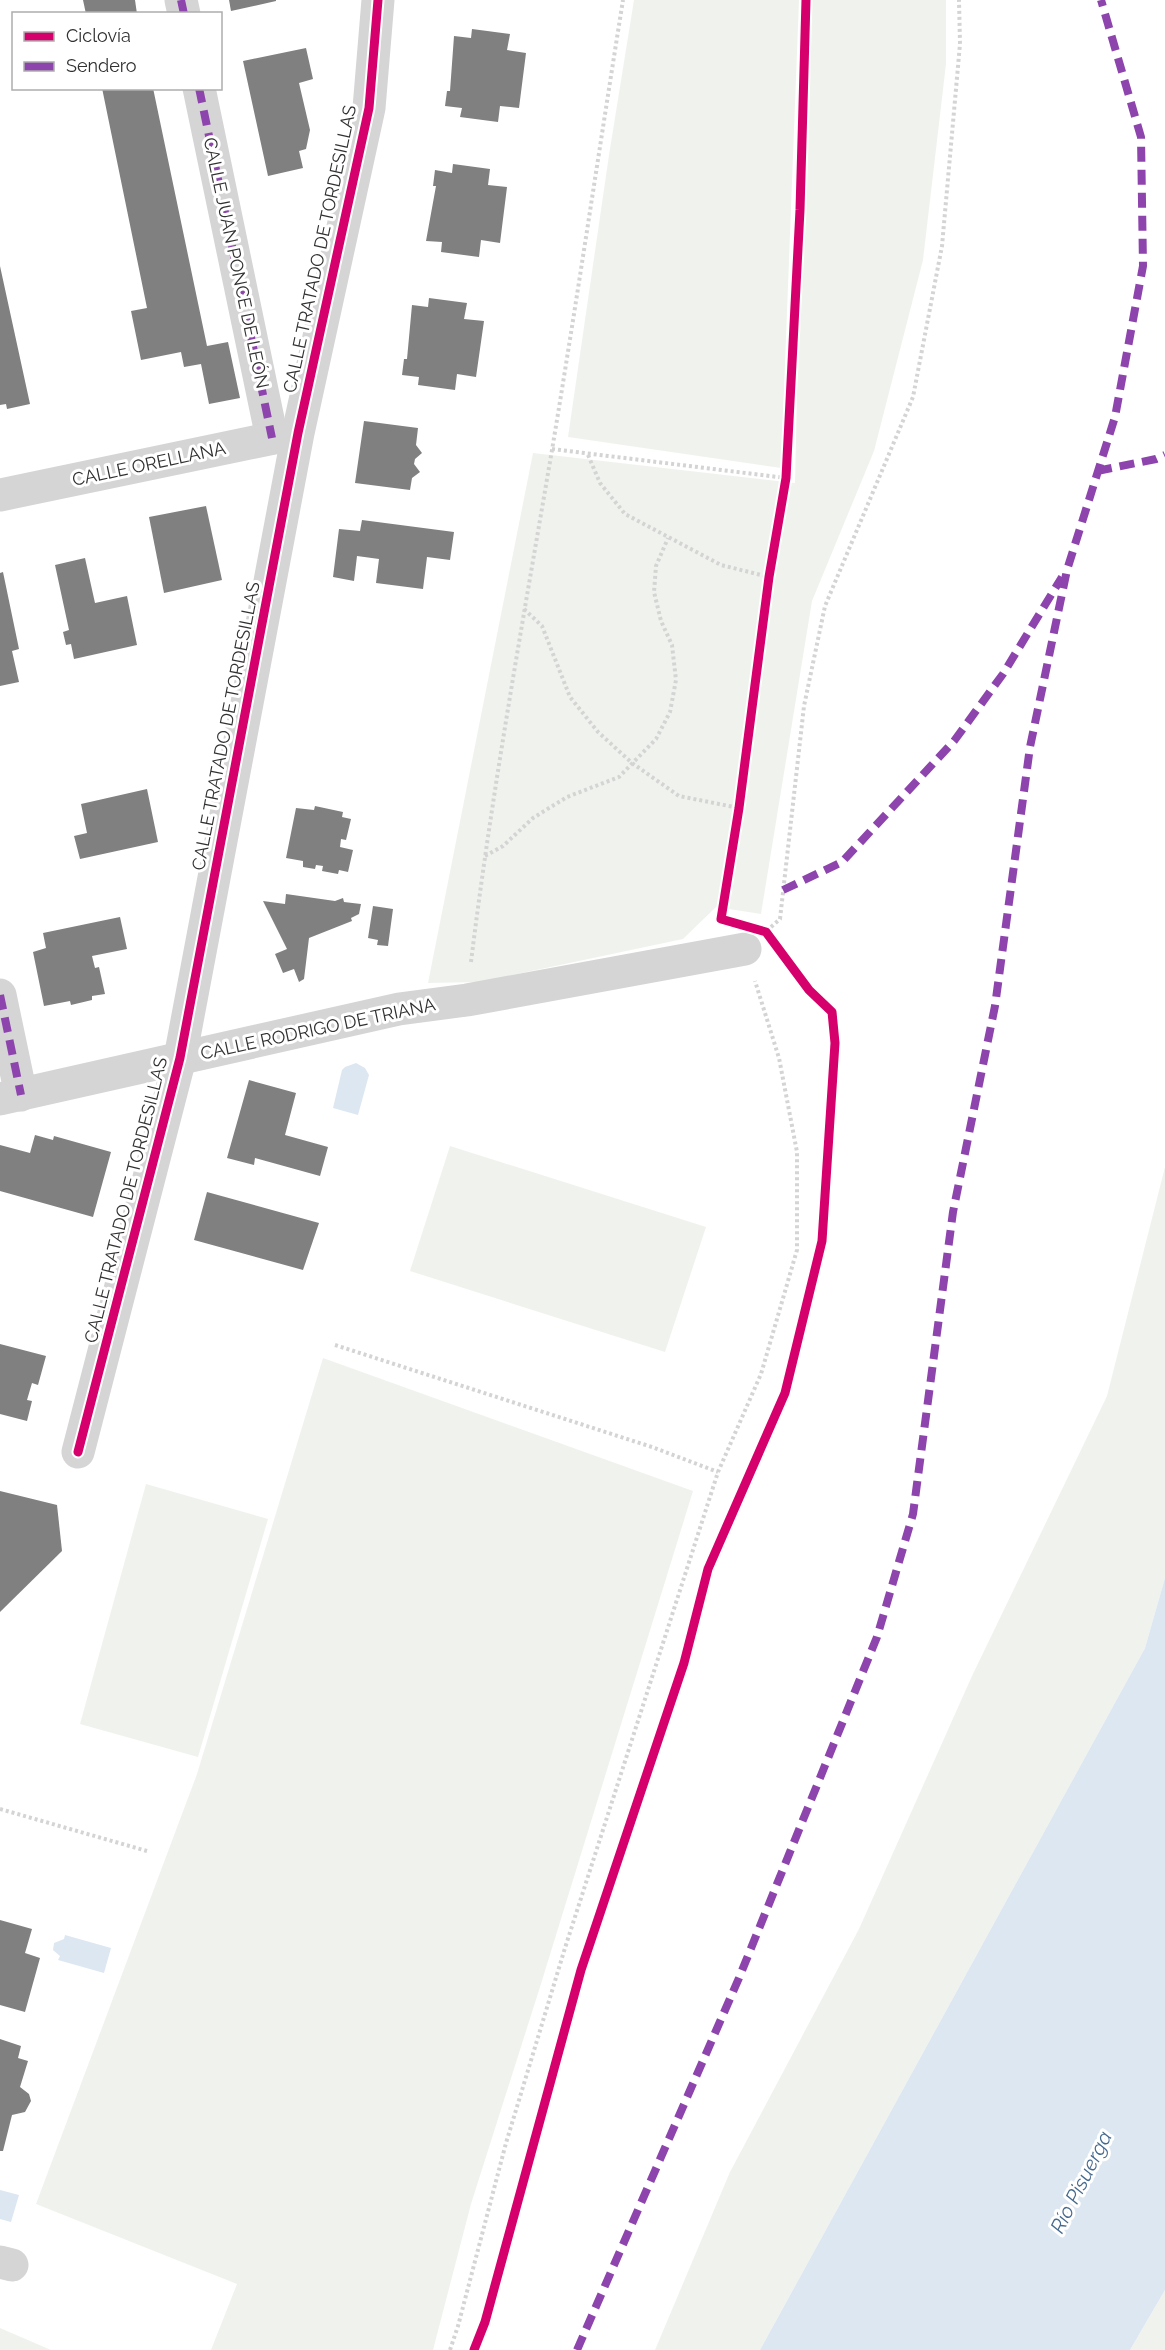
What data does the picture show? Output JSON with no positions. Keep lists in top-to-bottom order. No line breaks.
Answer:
{"streets":{"street":["CALLE TRATADO DE TORDESILLAS","CALLE JUAN PONCE DE LEÓN","CALLE ORELLANA","CALLE RODRIGO DE TRIANA"]},"crossings":[["CALLE TRATADO DE TORDESILLAS","CALLE JUAN PONCE DE LEÓN"],["CALLE TRATADO DE TORDESILLAS","CALLE ORELLANA"],["CALLE TRATADO DE TORDESILLAS","CALLE RODRIGO DE TRIANA"],["CALLE JUAN PONCE DE LEÓN","CALLE ORELLANA"]],"water":["Río Pisuerga"],"legend":["Ciclovía","Sendero"]}
